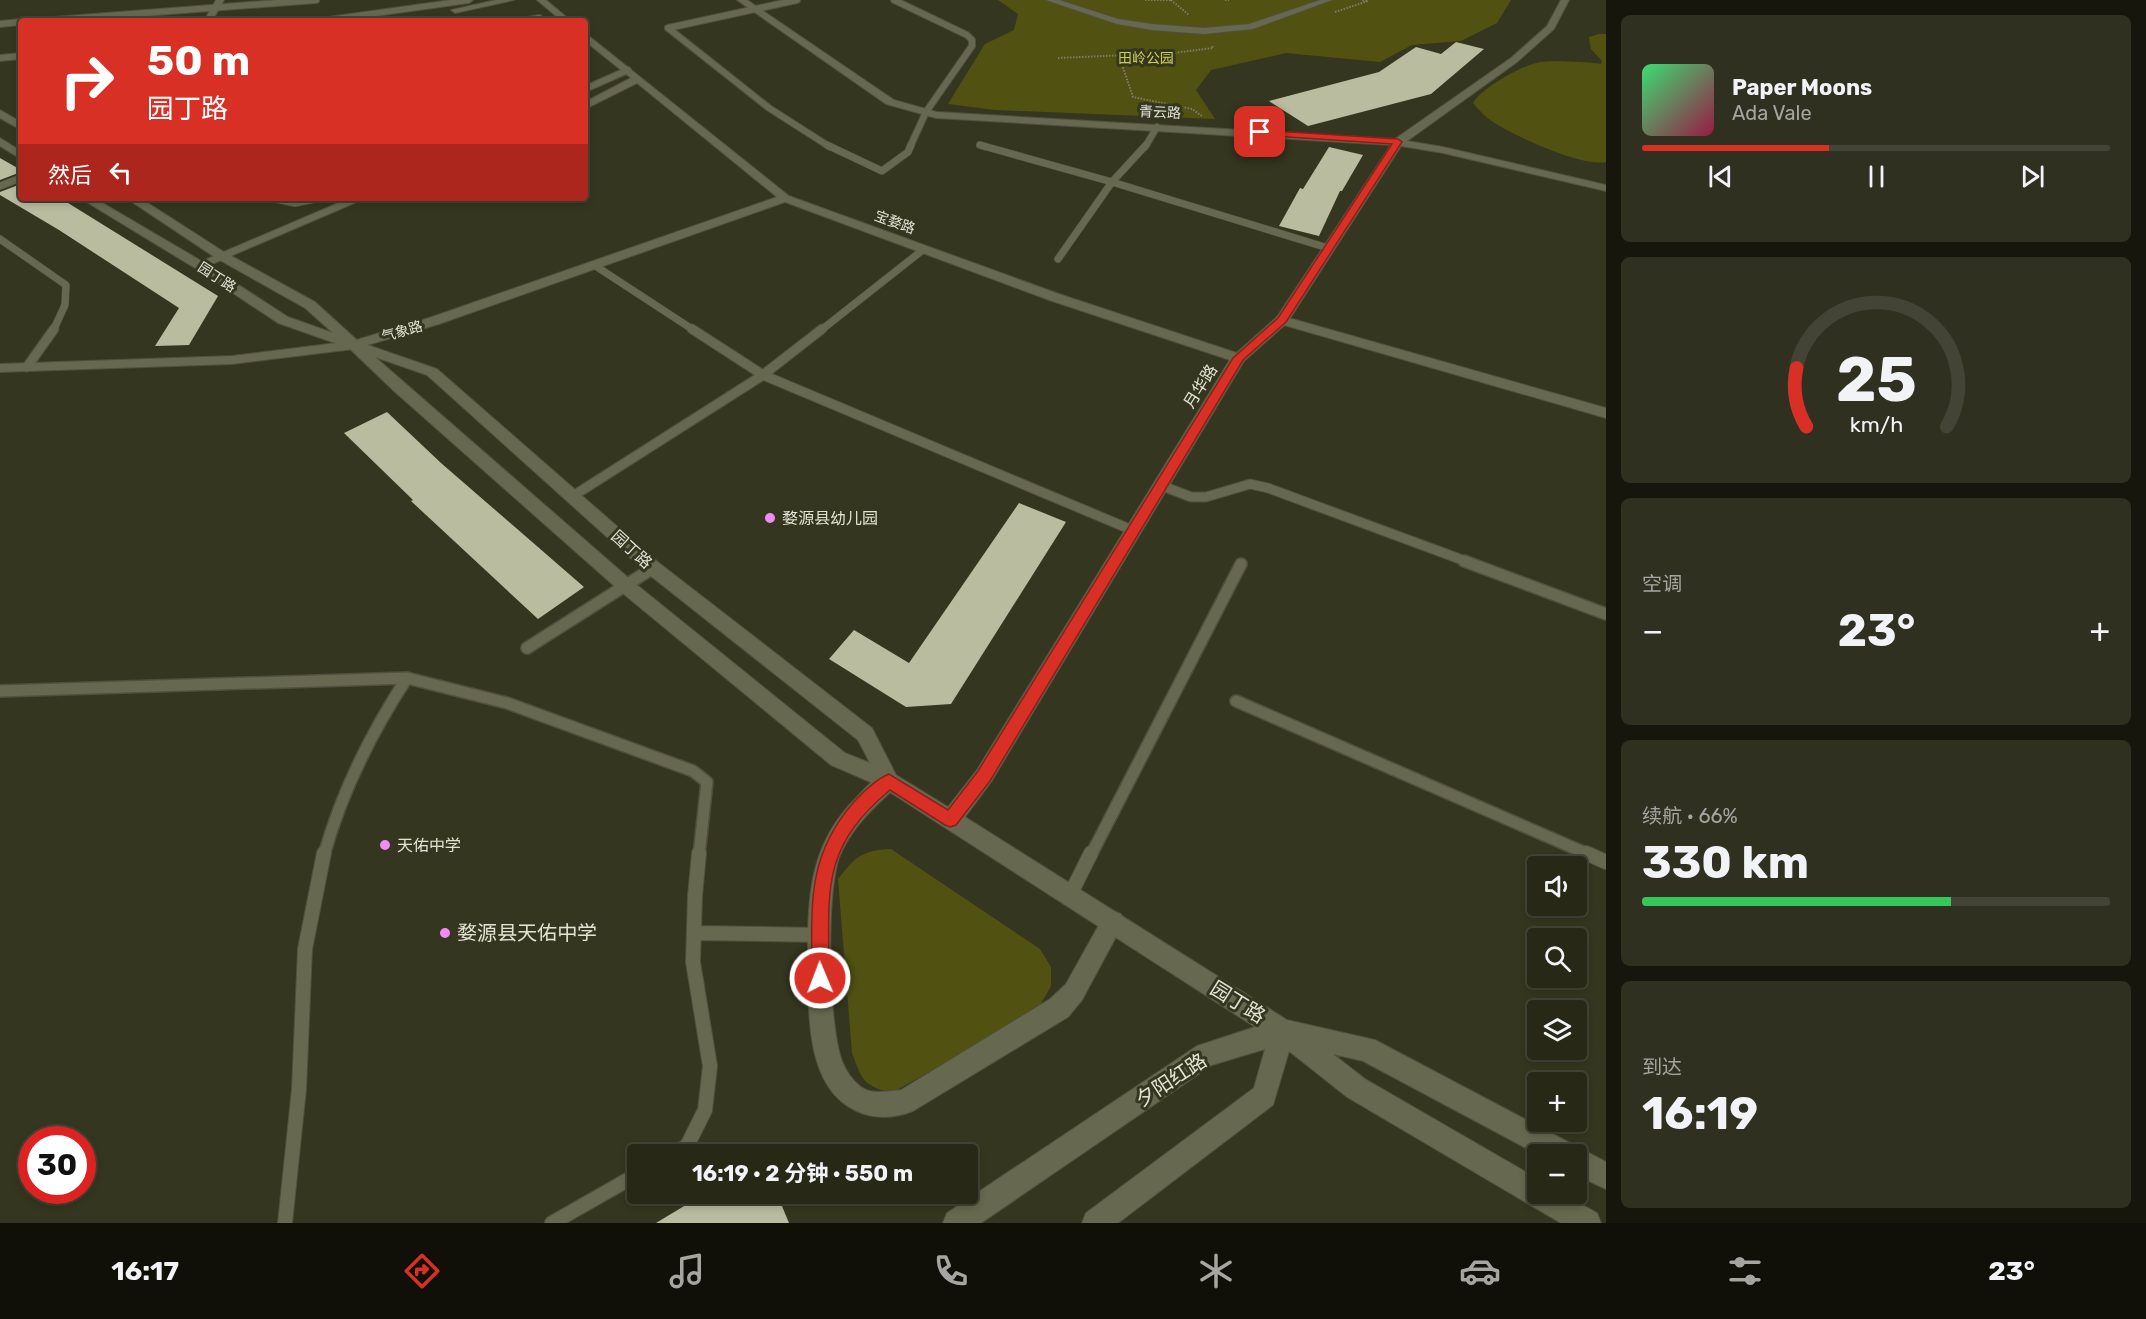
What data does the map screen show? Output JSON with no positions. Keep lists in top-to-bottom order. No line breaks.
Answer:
{"streets":{"street":["青云路","宝婺路","园丁路","气象路","月华路","夕阳红路"]},"crossings":[["青云路","月华路"],["宝婺路","气象路"],["宝婺路","月华路"],["园丁路","气象路"],["园丁路","月华路"],["园丁路","夕阳红路"]],"parks":["田岭公园"],"places":["婺源县幼儿园","天佑中学","婺源县天佑中学"],"page":{"turn":["50 m","园丁路"],"song":["Paper Moons","Ada Vale"],"then":"然后","tile":["空调",["续航 · 66%","330 km"],["到达","16:19"]],"heat":["−","23°","+"],"map_buttons":["+","−"],"limit":"30","trip":"16:19 · 2 分钟 · 550 m","tabs":["16:17","23°"],"gauge":["25","km/h"]}}
